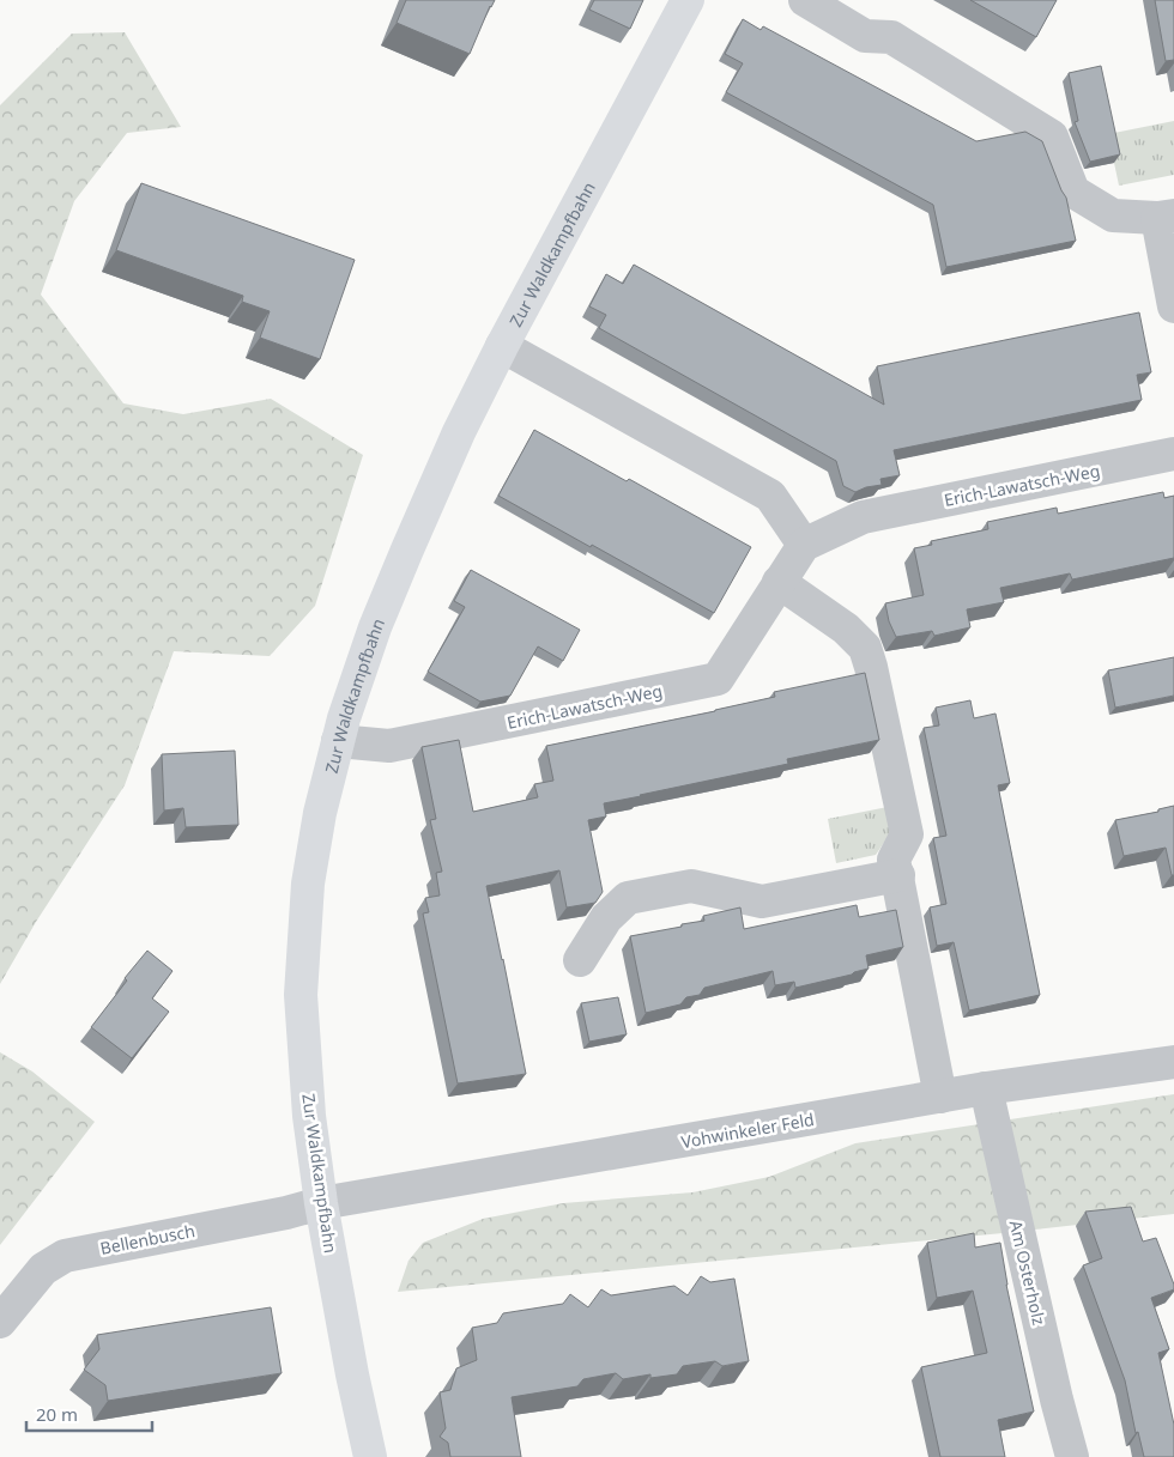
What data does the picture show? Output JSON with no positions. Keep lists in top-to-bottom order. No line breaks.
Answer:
{"streets":{"main road":["Zur Waldkampfbahn"],"street":["Erich-Lawatsch-Weg","Vohwinkeler Feld","Bellenbusch","Am Osterholz"]},"crossings":[["Zur Waldkampfbahn","Erich-Lawatsch-Weg"],["Zur Waldkampfbahn","Vohwinkeler Feld"],["Zur Waldkampfbahn","Bellenbusch"],["Vohwinkeler Feld","Bellenbusch"],["Vohwinkeler Feld","Am Osterholz"]],"scale_bar":"20 m"}
